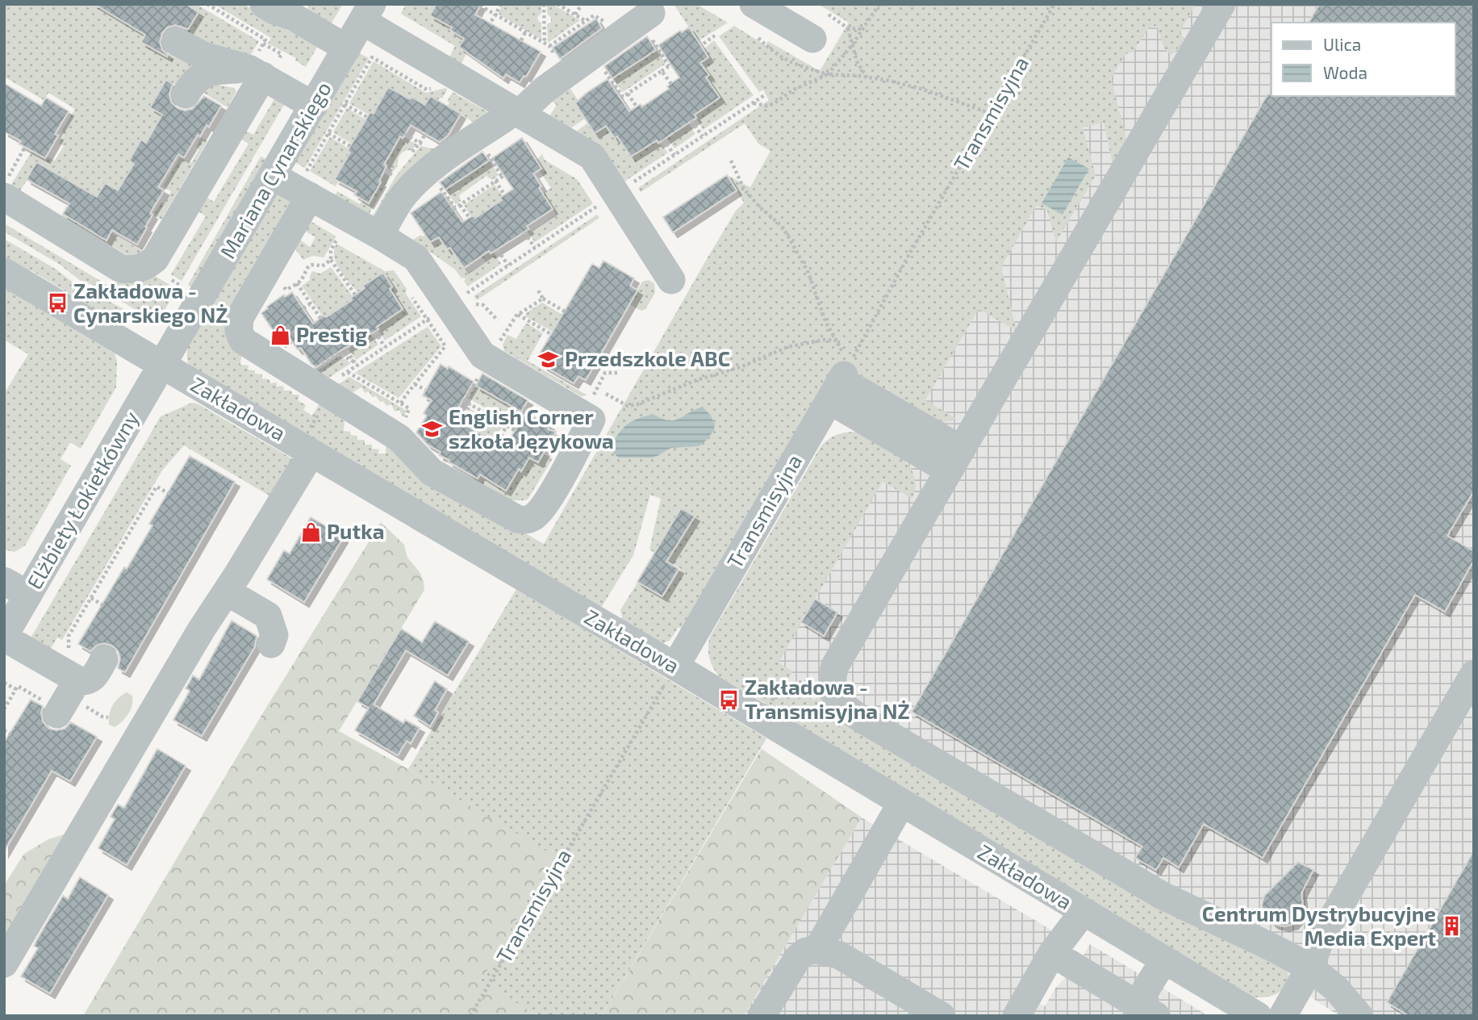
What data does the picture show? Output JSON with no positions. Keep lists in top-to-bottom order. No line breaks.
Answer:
{"streets":{"street":["Transmisyjna","Mariana Cynarskiego","Zakładowa","Elżbiety Łokietkówny"]},"crossings":[["Transmisyjna","Zakładowa"],["Mariana Cynarskiego","Zakładowa"],["Mariana Cynarskiego","Elżbiety Łokietkówny"],["Zakładowa","Elżbiety Łokietkówny"]],"places":{"bus stop":["Zakładowa - Cynarskiego NŻ","Zakładowa - Transmisyjna NŻ"],"shop":["Prestig","Putka"],"school or university":["Przedszkole ABC","English Corner szkoła Językowa"],"building":["Centrum Dystrybucyjne Media Expert"]},"legend":["Ulica","Woda"]}
